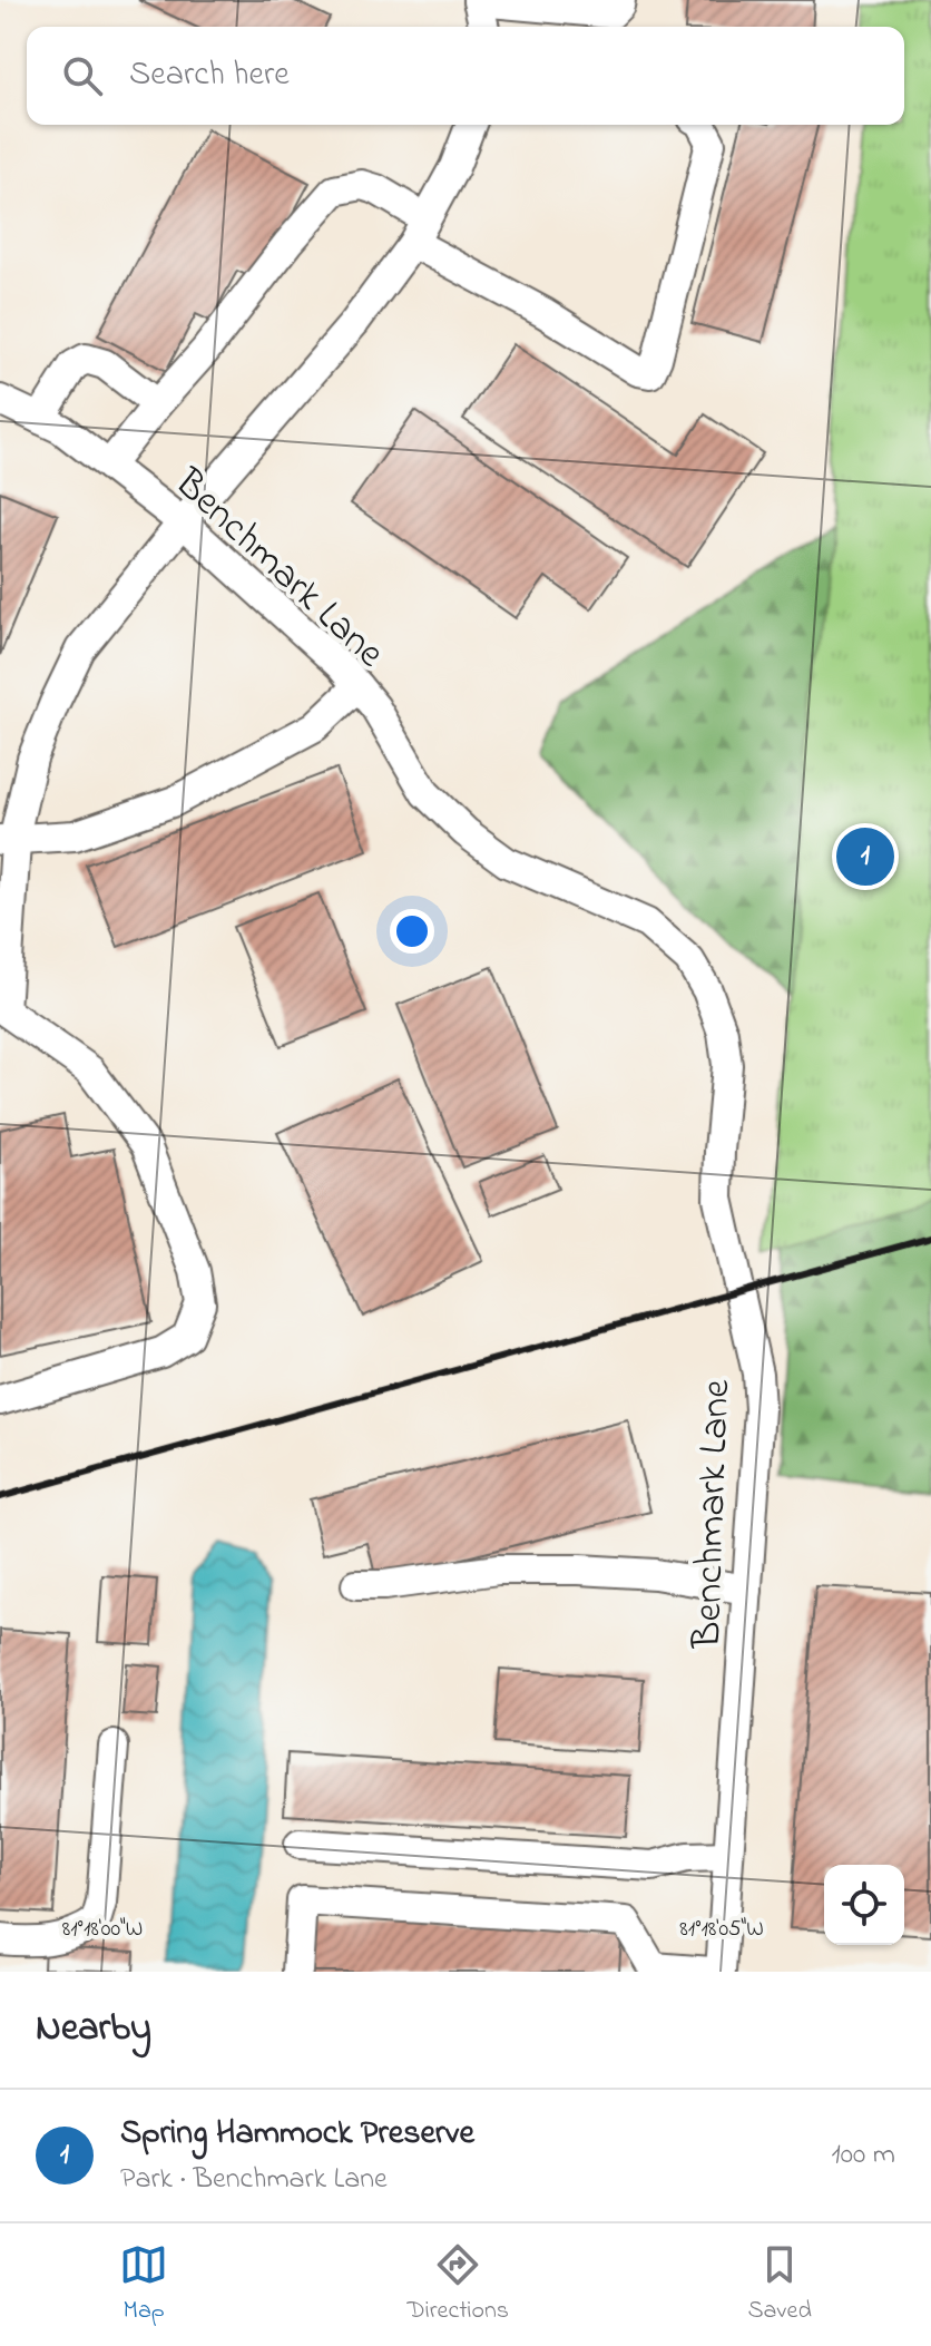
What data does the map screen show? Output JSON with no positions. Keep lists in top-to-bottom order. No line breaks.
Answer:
{"streets":{"street":["Benchmark Lane"]},"page":{"search":"Search here","pins":"1","heading":"Nearby","list":[{"mark":"1","name":"Spring Hammock Preserve","note":"Park · Benchmark Lane","value":"100 m"}],"nav":["Map","Directions","Saved"]},"coordinates":["81°18'00\"W","81°18'05\"W"]}
